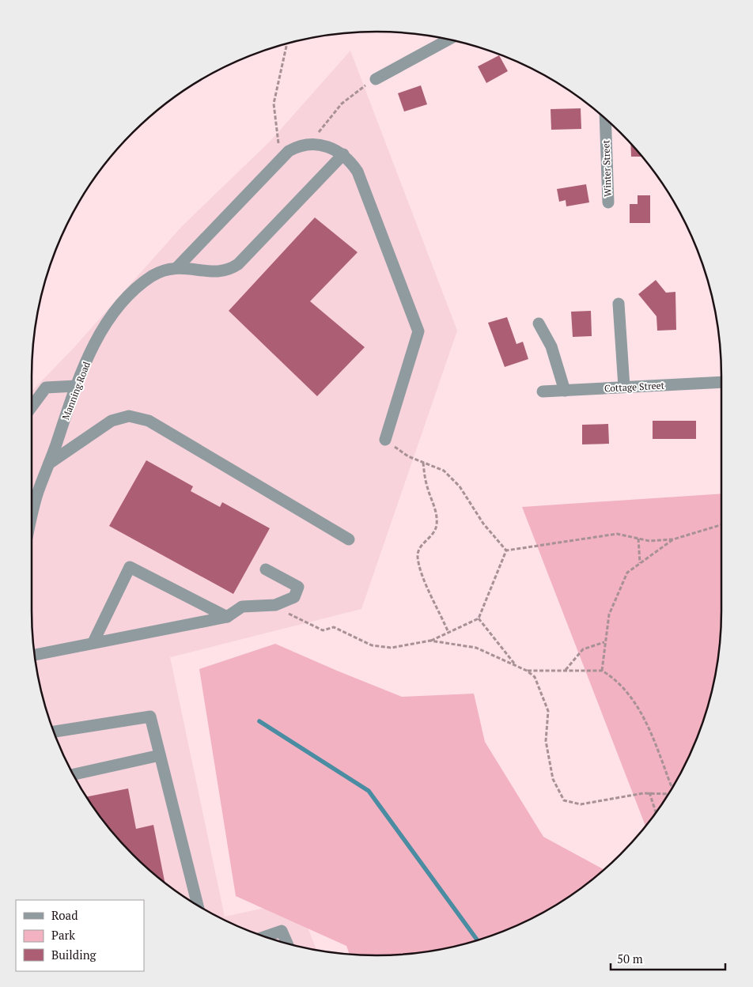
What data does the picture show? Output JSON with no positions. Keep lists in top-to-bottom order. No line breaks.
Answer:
{"streets":{"street":["Winter Street","Cottage Street","Manning Road"]},"legend":["Road","Park","Building"],"scale_bar":"50 m"}
